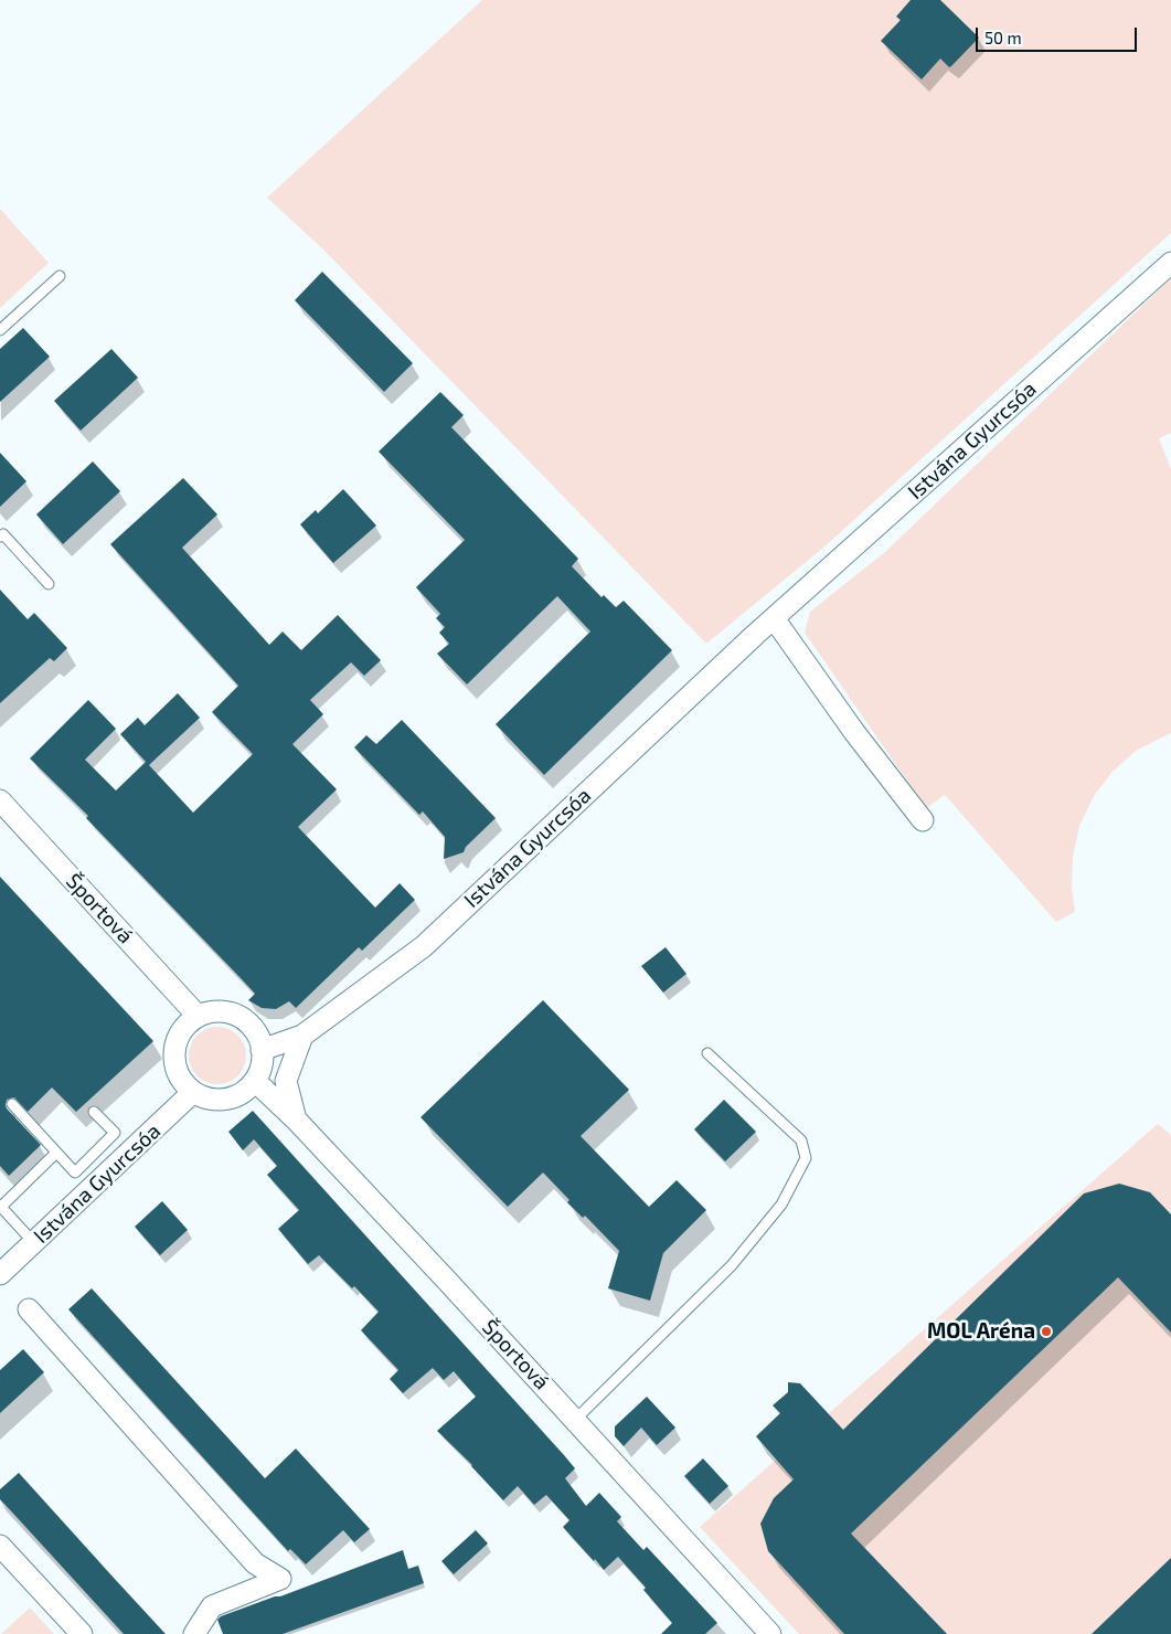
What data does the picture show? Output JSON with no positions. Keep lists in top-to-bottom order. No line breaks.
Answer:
{"streets":{"street":["Istvána Gyurcsóa","Športová"]},"crossings":[["Istvána Gyurcsóa","Športová"]],"places":["MOL Aréna"],"scale_bar":"50 m"}
